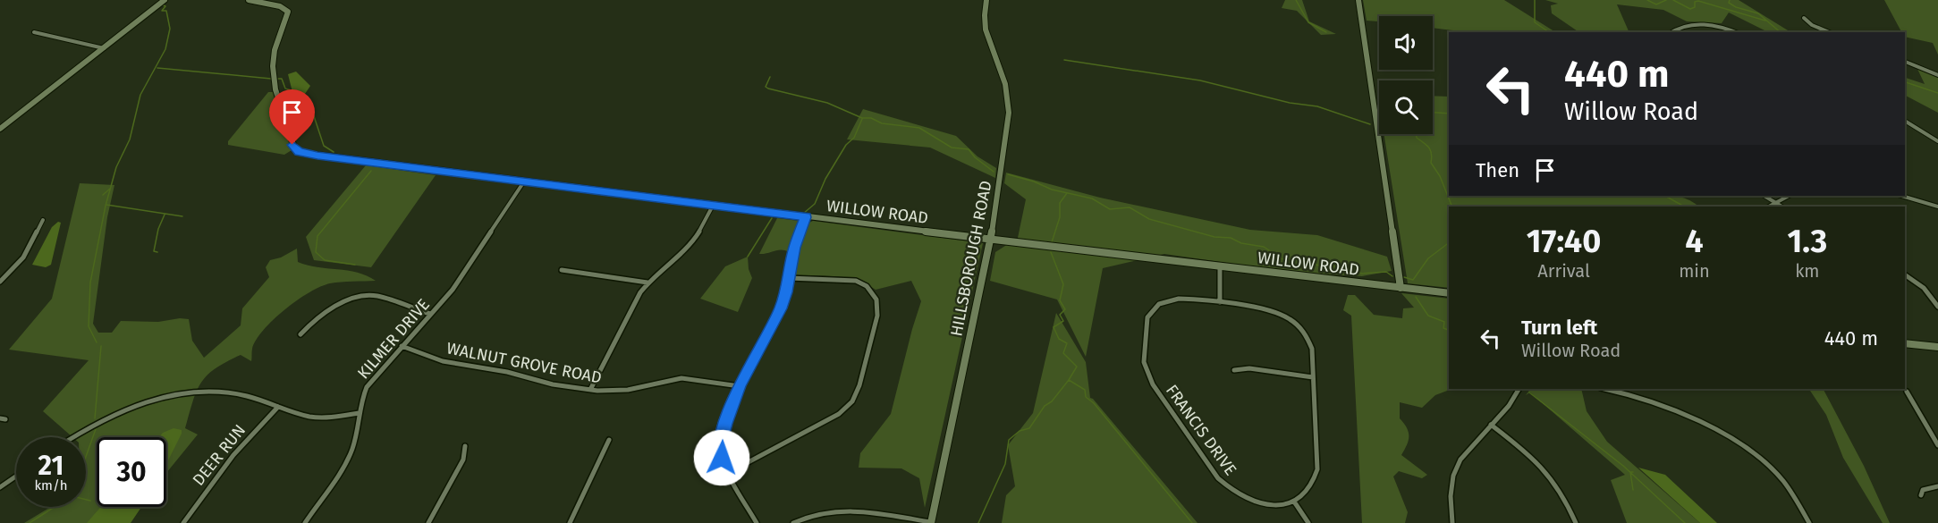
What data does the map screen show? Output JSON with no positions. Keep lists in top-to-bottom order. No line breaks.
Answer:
{"streets":{"street":["WILLOW ROAD","HILLSBOROUGH ROAD","KILMER DRIVE","WALNUT GROVE ROAD","FRANCIS DRIVE","DEER RUN"]},"crossings":[["WILLOW ROAD","HILLSBOROUGH ROAD"],["WILLOW ROAD","KILMER DRIVE"],["KILMER DRIVE","WALNUT GROVE ROAD"]],"page":{"turn":["440 m","Willow Road"],"then":"Then","eta":["17:40","Arrival","4","min","1.3","km"],"list":[{"name":"Turn left","note":"Willow Road","value":"440 m"}],"speed":"21 km/h","limit":"30"}}
